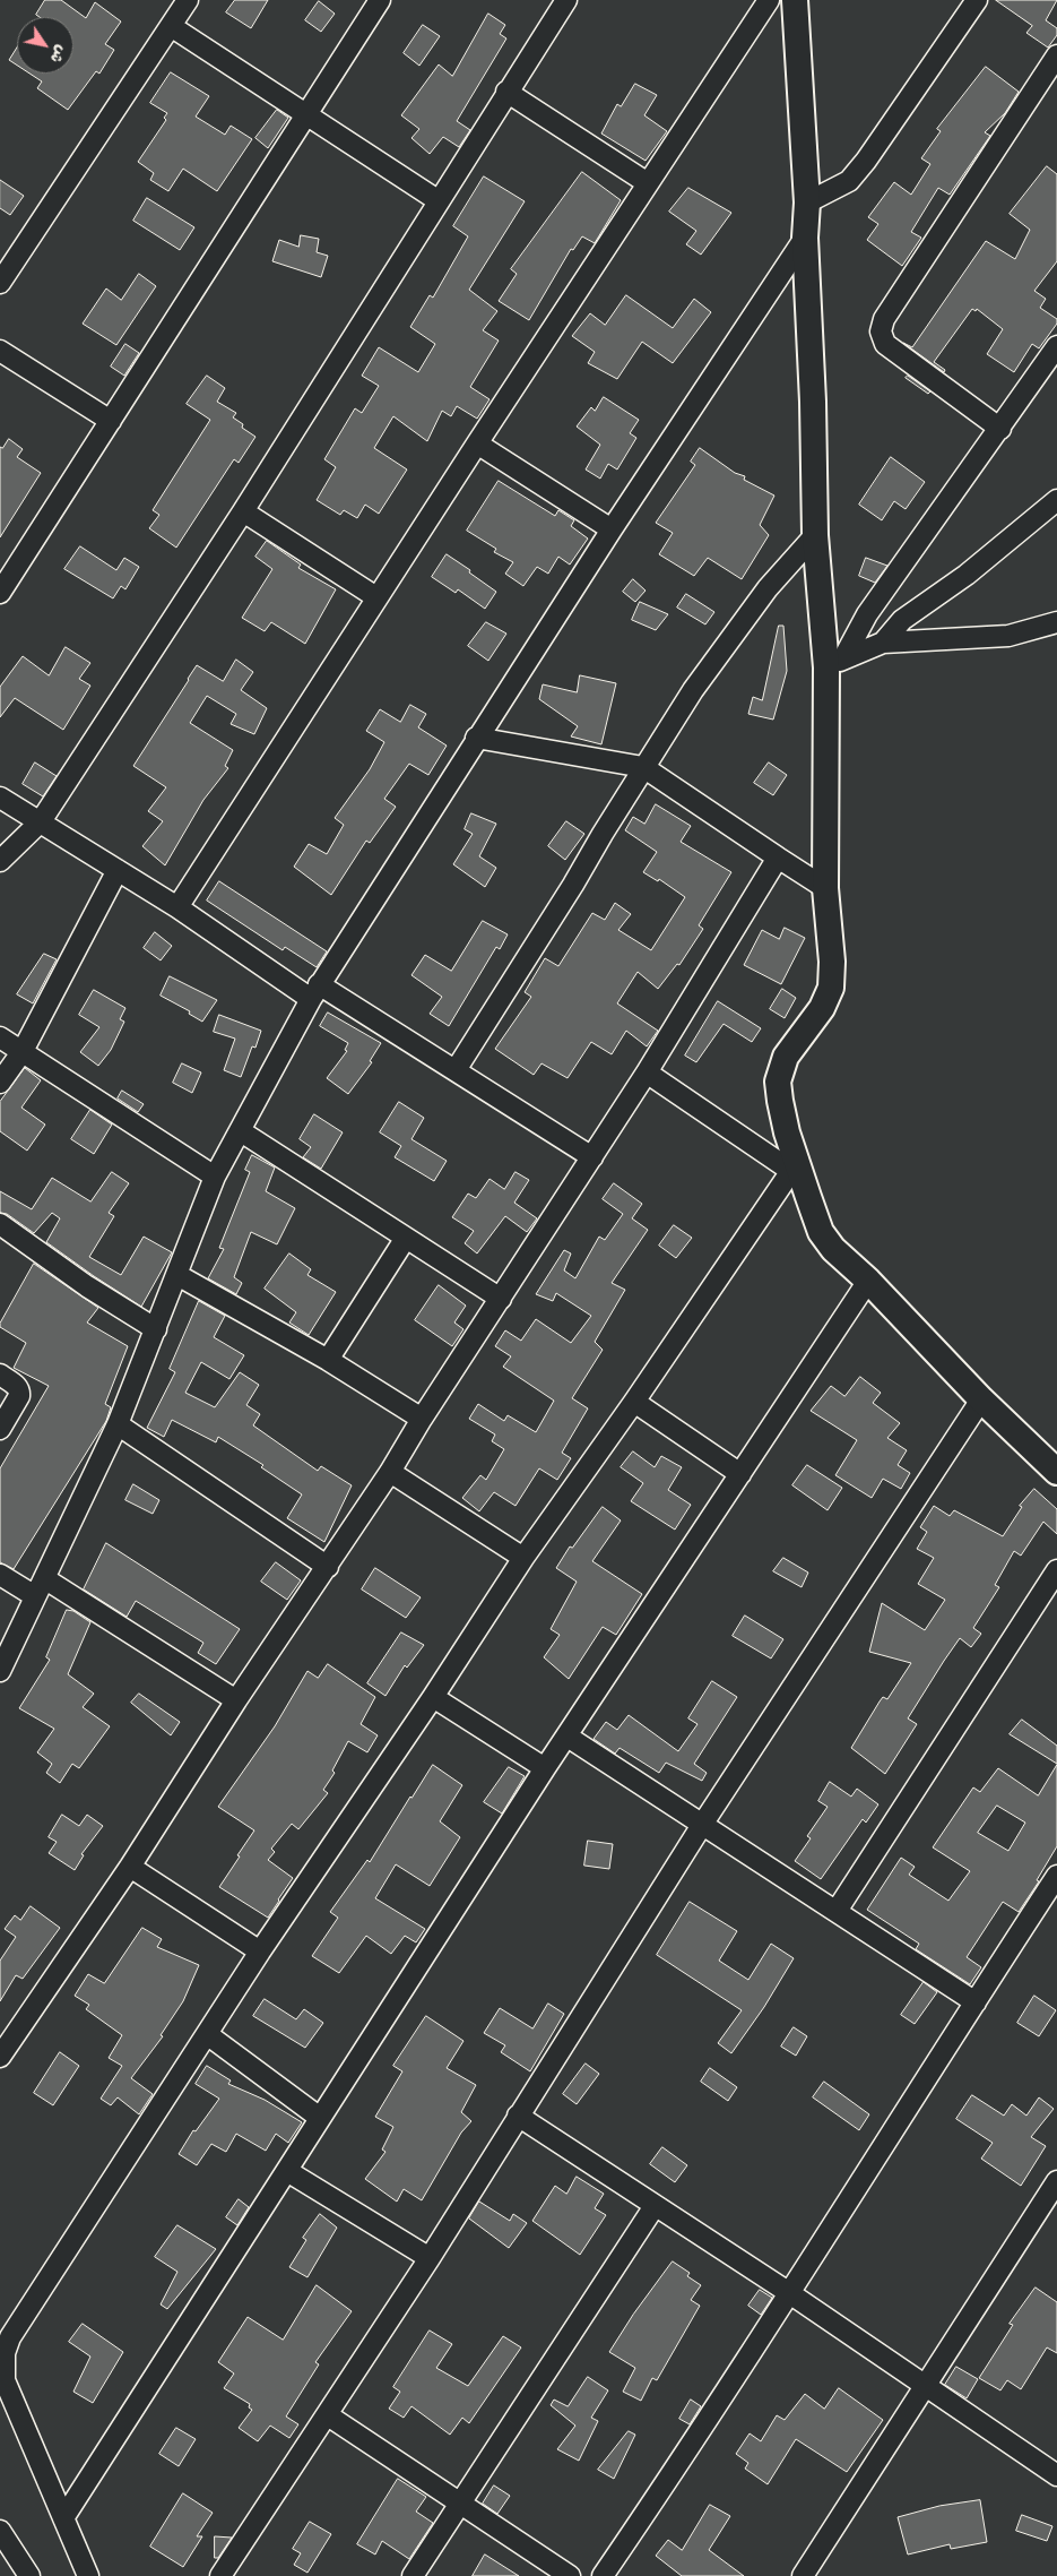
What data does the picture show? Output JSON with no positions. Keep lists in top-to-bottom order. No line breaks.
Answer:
{"north":"bottom right"}
